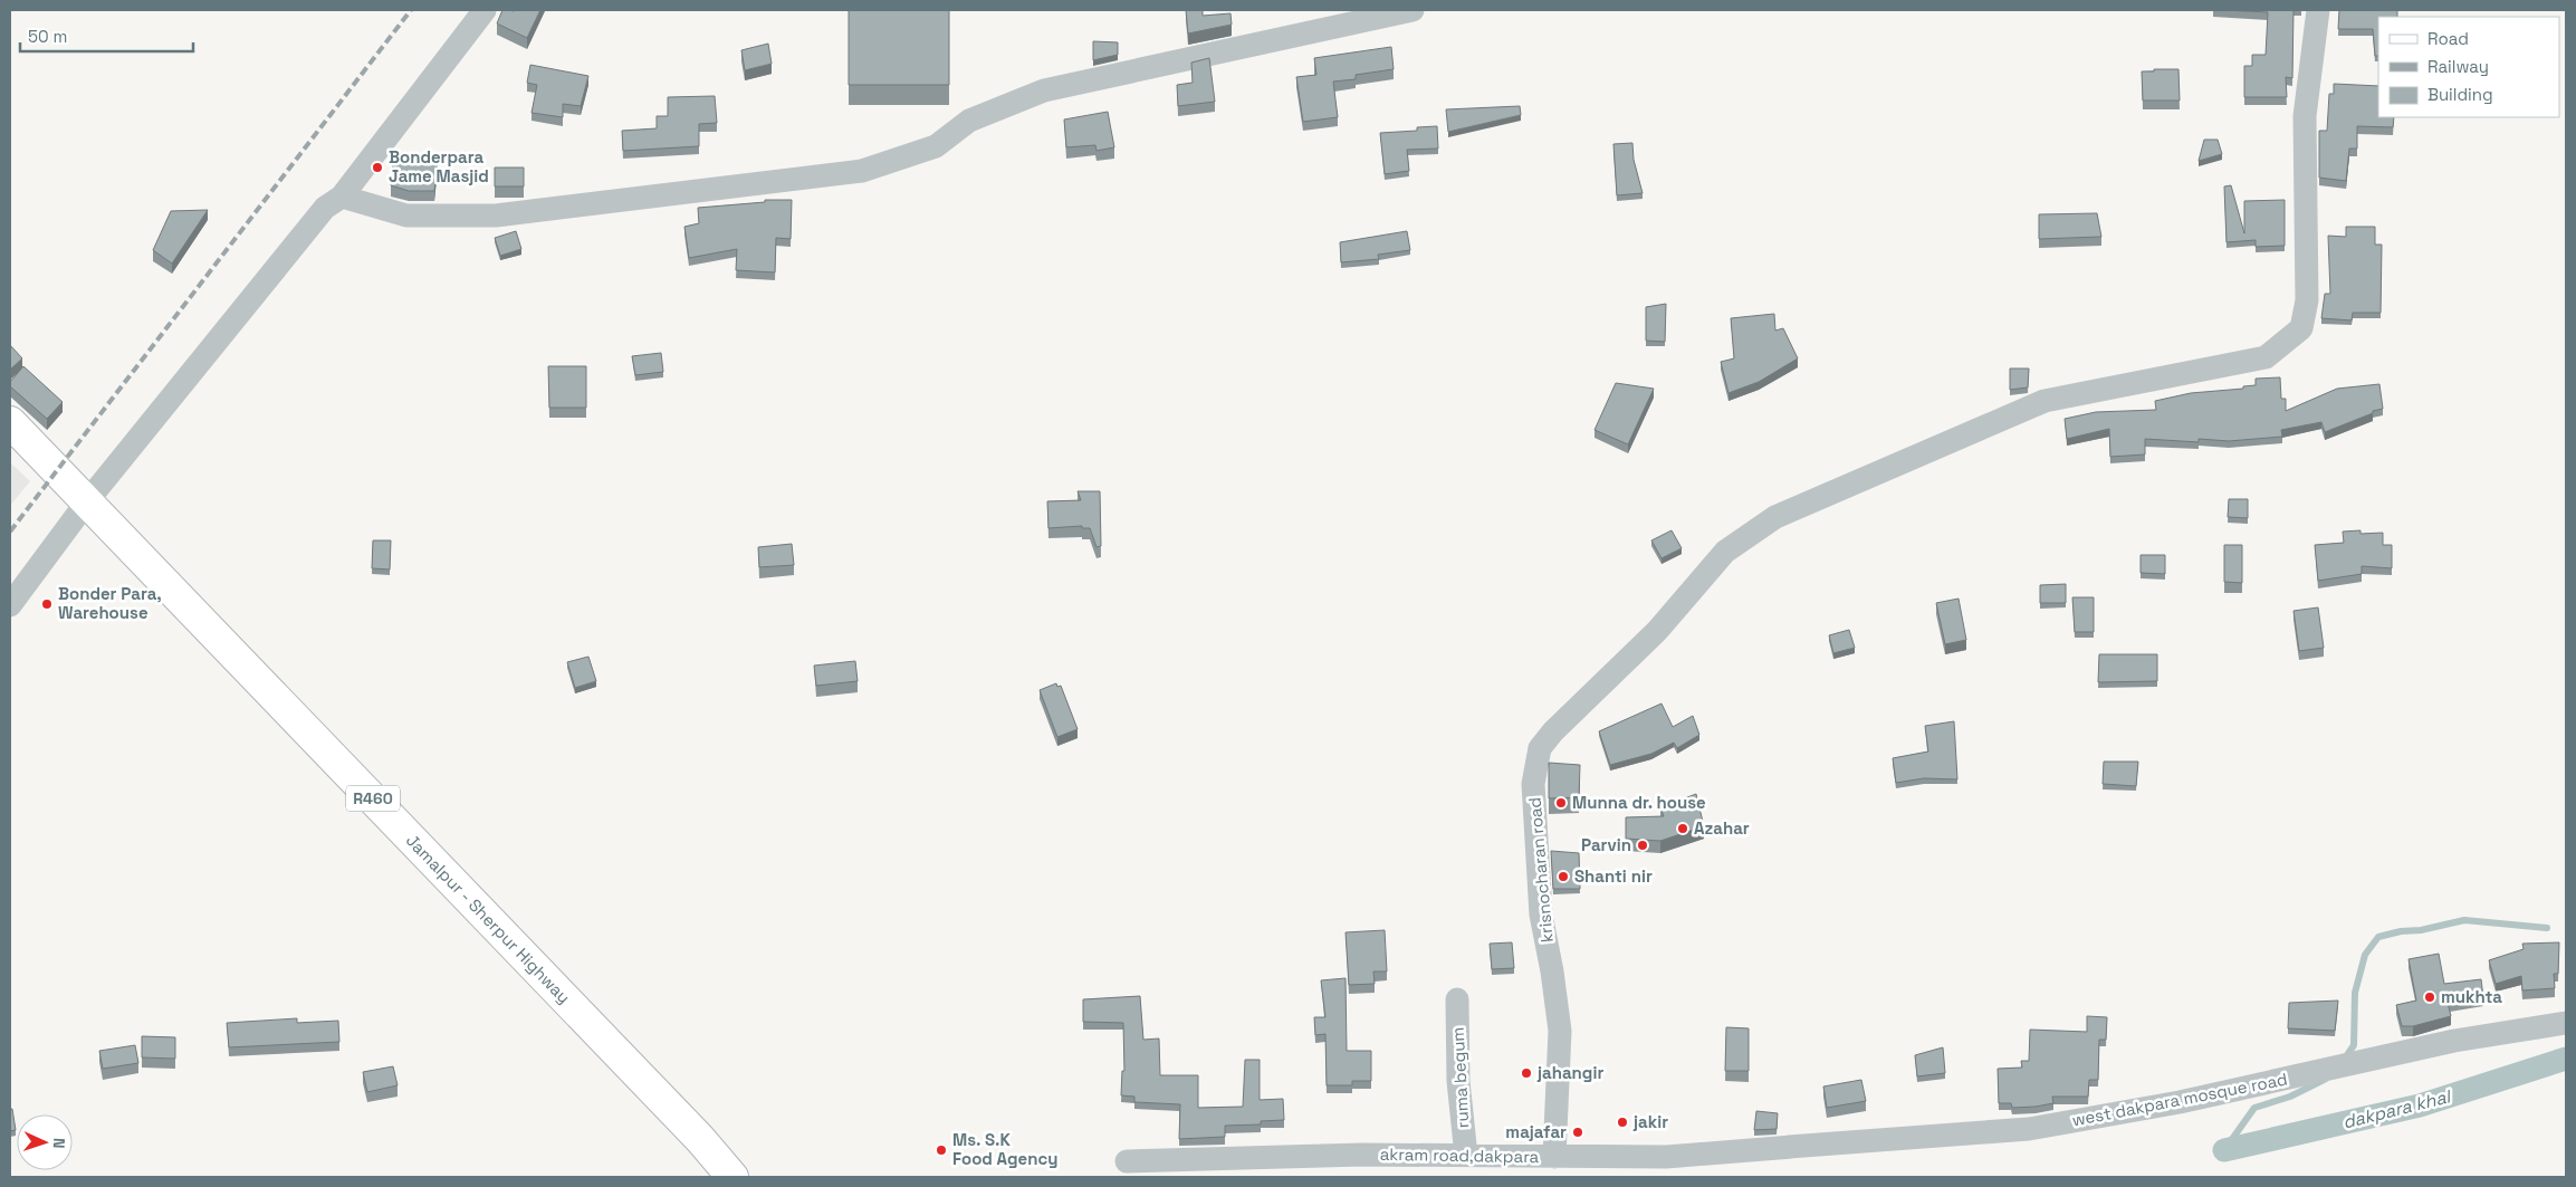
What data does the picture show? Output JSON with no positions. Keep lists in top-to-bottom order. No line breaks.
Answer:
{"streets":{"main road":["R460","Jamalpur - Sherpur Highway"],"street":["krisnocharan road","ruma begum","west dakpara mosque road","akram road,dakpara"]},"crossings":[["krisnocharan road","akram road,dakpara"],["ruma begum","akram road,dakpara"],["west dakpara mosque road","akram road,dakpara"]],"water":["dakpara khal"],"places":["Bonderpara Jame Masjid","Bonder Para, Warehouse","Munna dr. house","Azahar","Parvin","Shanti nir","mukhta","jahangir","jakir","majafar","Ms. S.K Food Agency"],"legend":["Road","Railway","Building"],"scale_bar":"50 m","north":"right"}
